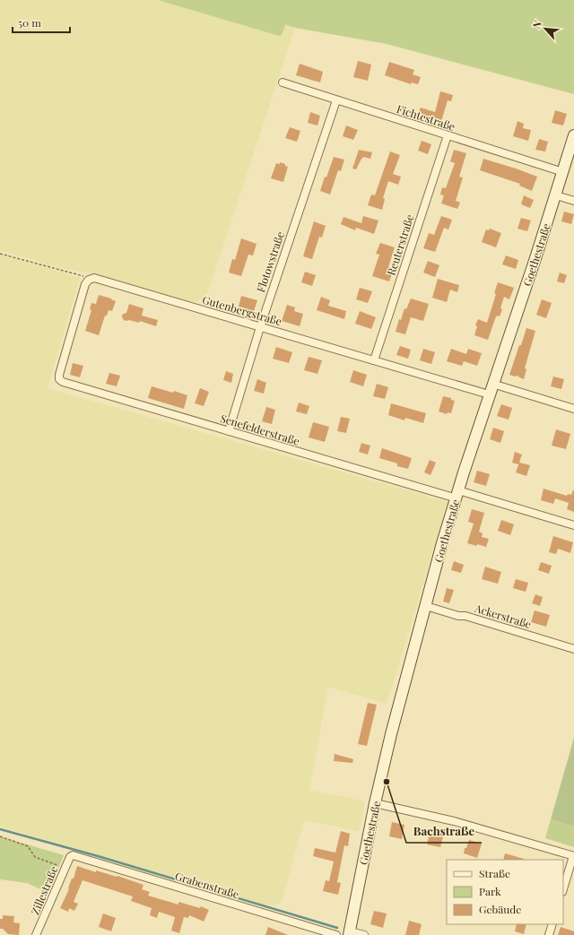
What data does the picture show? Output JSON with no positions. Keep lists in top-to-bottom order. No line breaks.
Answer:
{"streets":{"street":["Fichtestraße","Reuterstraße","Goethestraße","Flotowstraße","Gutenbergstraße","Senefelderstraße","Ackerstraße","Grabenstraße","Zillestraße"]},"crossings":[["Fichtestraße","Reuterstraße"],["Fichtestraße","Goethestraße"],["Fichtestraße","Flotowstraße"],["Reuterstraße","Gutenbergstraße"],["Goethestraße","Gutenbergstraße"],["Goethestraße","Senefelderstraße"],["Goethestraße","Ackerstraße"],["Flotowstraße","Gutenbergstraße"],["Flotowstraße","Senefelderstraße"],["Gutenbergstraße","Senefelderstraße"],["Grabenstraße","Zillestraße"]],"places":["Bachstraße"],"legend":["Straße","Park","Gebäude"],"scale_bar":"50 m","north":"top left"}
